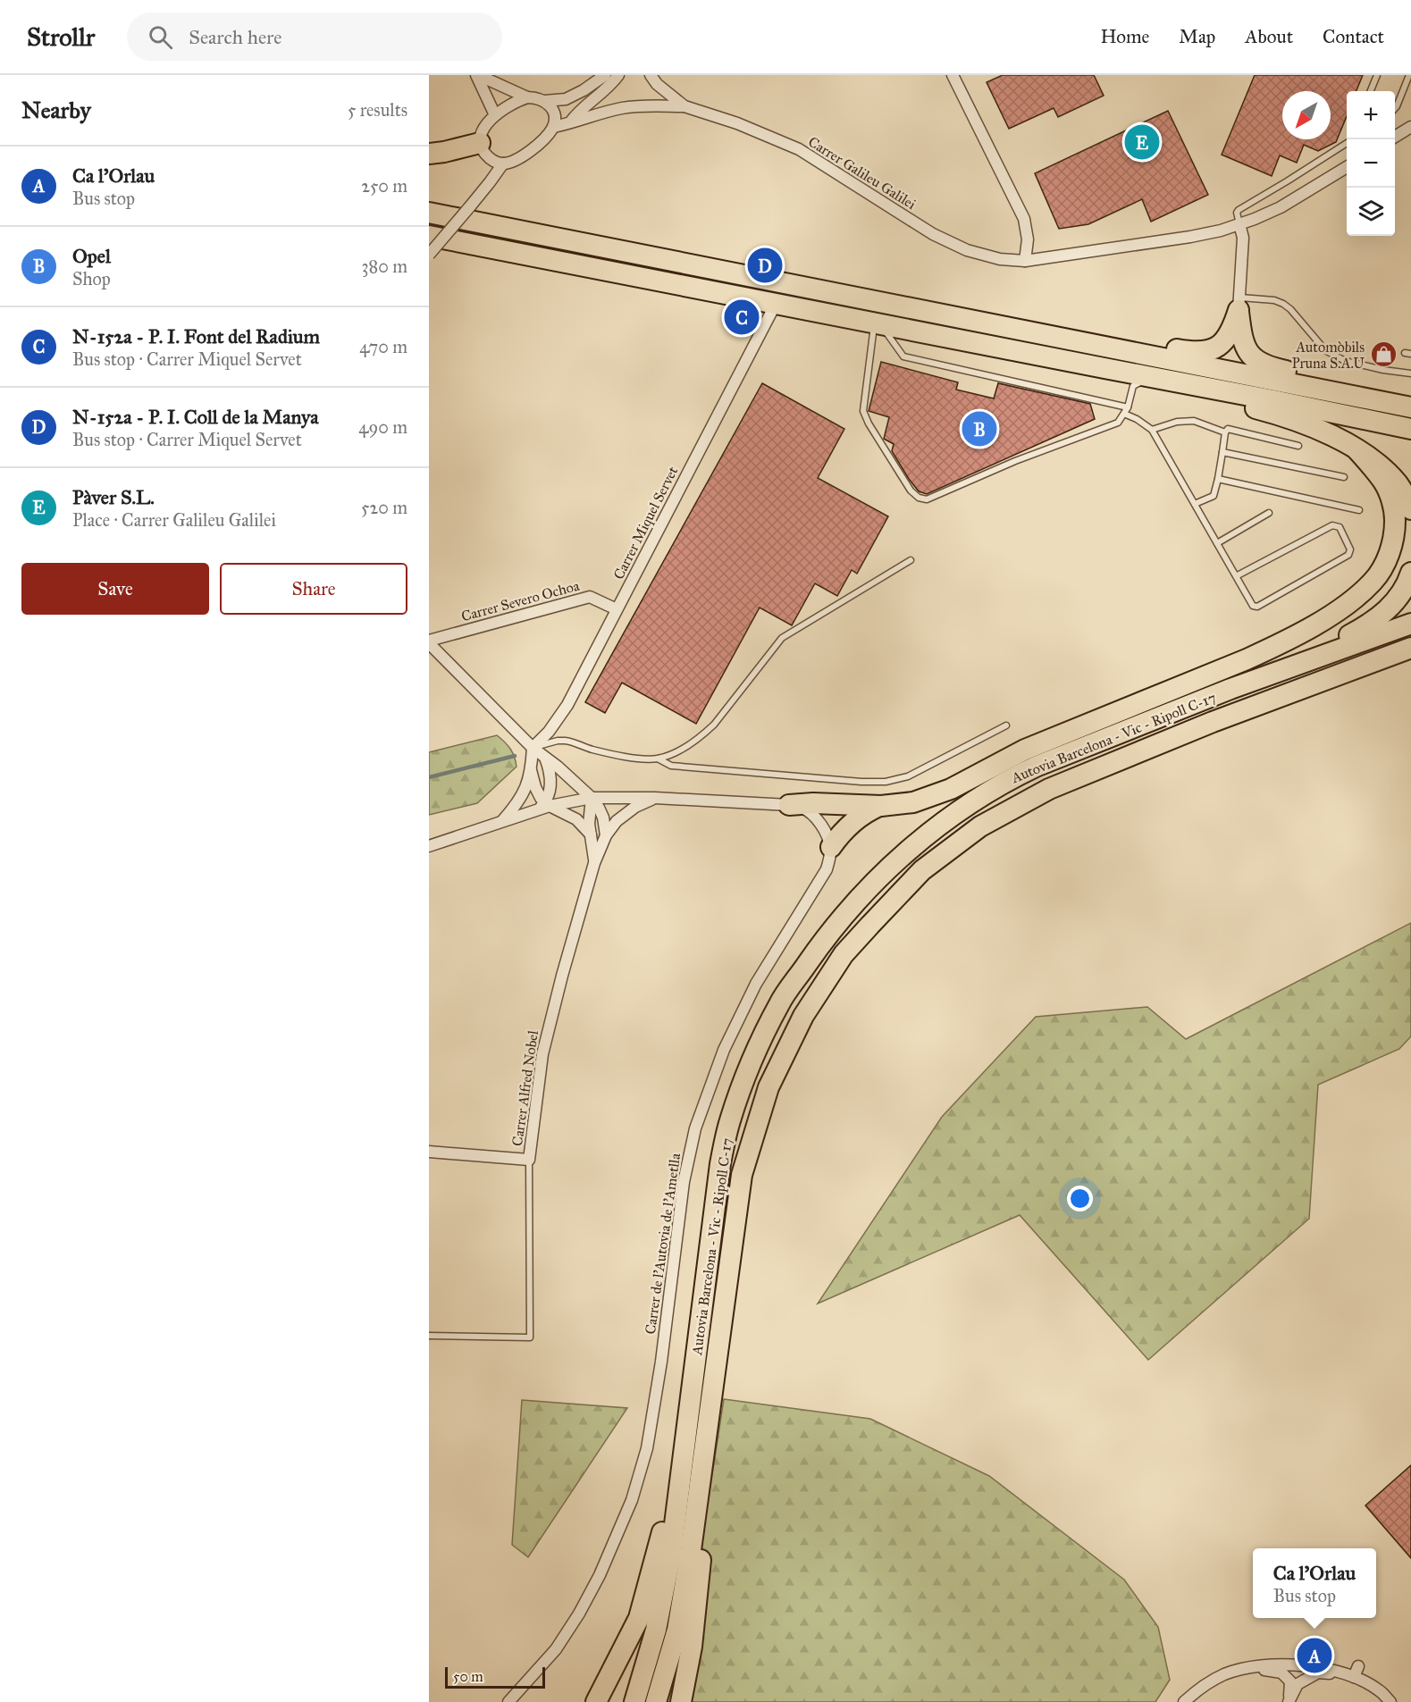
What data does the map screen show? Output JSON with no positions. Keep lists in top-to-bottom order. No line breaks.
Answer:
{"streets":{"highway":["Autovia Barcelona - Vic - Ripoll C-17"],"street":["Carrer Galileu Galilei","Carrer Miquel Servet","Carrer Severo Ochoa","Carrer Alfred Nobel","Carrer de l'Autovia de l'Ametlla"]},"crossings":[["Carrer Miquel Servet","Carrer Severo Ochoa"]],"places":{"shop":["Automòbils Pruna S.A.U"]},"scale_bar":"50 m","north":"bottom left","page":{"header":"Strollr","search":"Search here","nav":["Home","Map","About","Contact"],"heading":["Nearby","5 results"],"map_buttons":["+","−"],"pins":["E","D","C","B","A"],"list":[{"mark":"A","name":"Ca l'Orlau","note":"Bus stop","value":"250 m"},{"mark":"B","name":"Opel","note":"Shop","value":"380 m"},{"mark":"C","name":"N-152a - P. I. Font del Radium","note":"Bus stop · Carrer Miquel Servet","value":"470 m"},{"mark":"D","name":"N-152a - P. I. Coll de la Manya","note":"Bus stop · Carrer Miquel Servet","value":"490 m"},{"mark":"E","name":"Pàver S.L.","note":"Place · Carrer Galileu Galilei","value":"520 m"}],"buttons":["Save","Share"],"popup":["Ca l'Orlau","Bus stop"],"scale":"50 m"}}
